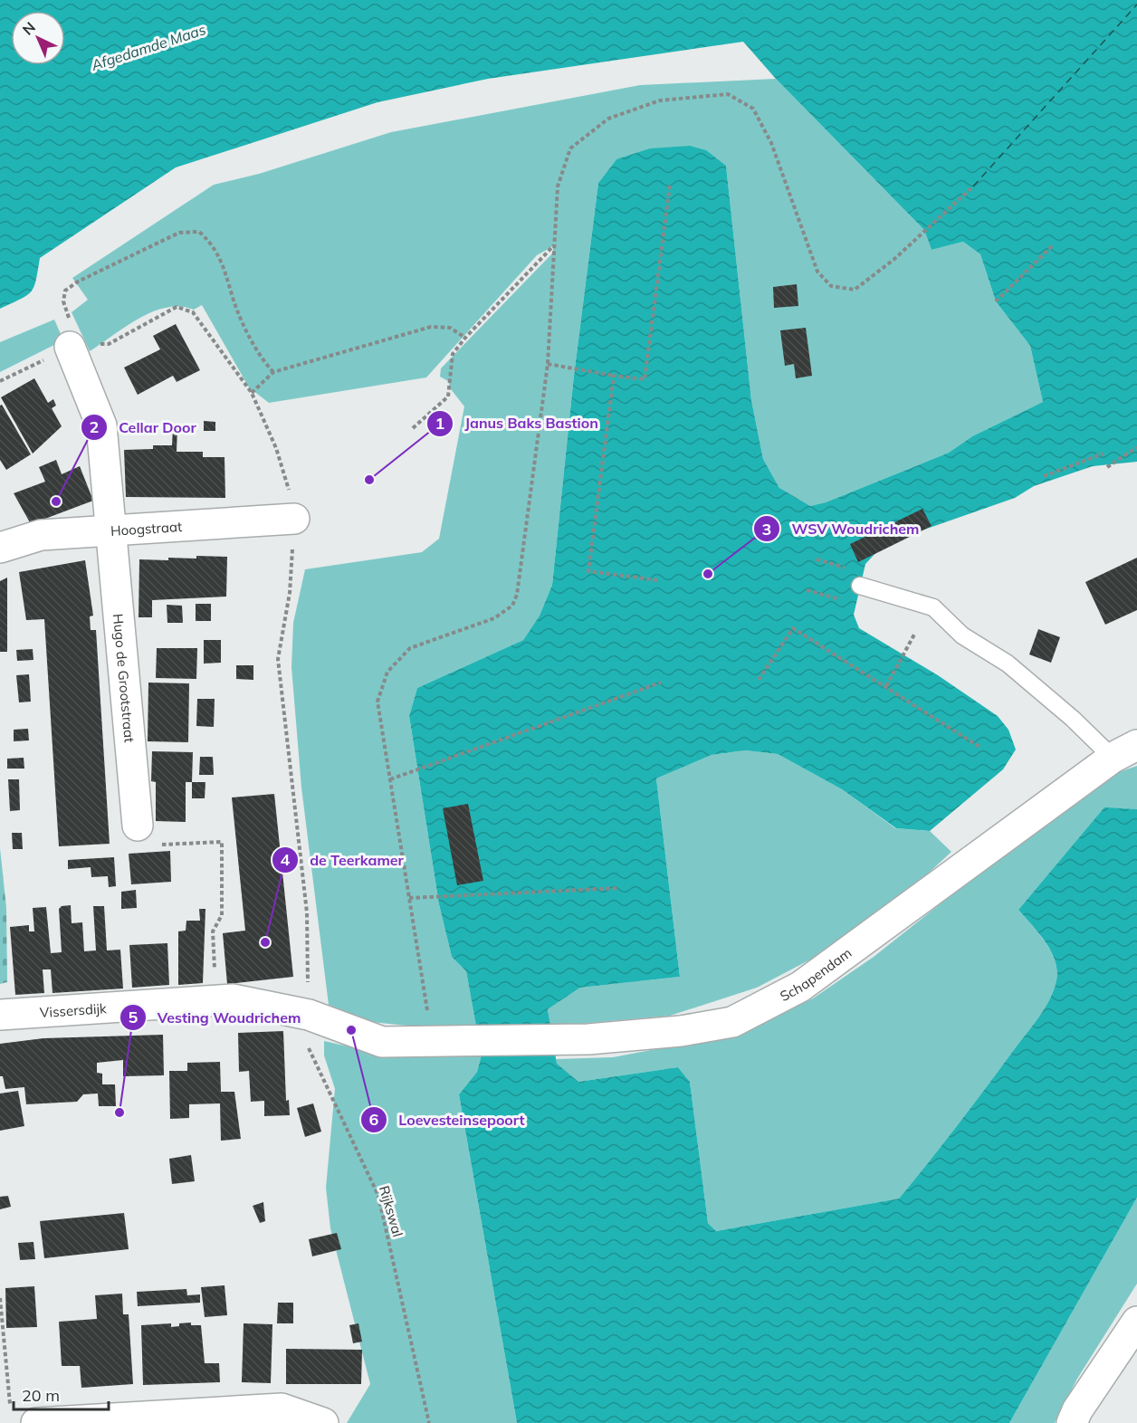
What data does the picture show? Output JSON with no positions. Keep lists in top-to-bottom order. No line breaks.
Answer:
{"streets":{"street":["Hoogstraat","Hugo de Grootstraat","Schapendam","Vissersdijk"],"path":["Rijkswal"]},"crossings":[["Hoogstraat","Hugo de Grootstraat"],["Hoogstraat","Rijkswal"],["Schapendam","Vissersdijk"],["Vissersdijk","Rijkswal"]],"water":["Afgedamde Maas"],"places":["Janus Baks Bastion","Cellar Door","WSV Woudrichem","de Teerkamer","Loevesteinsepoort","Vesting Woudrichem"],"scale_bar":"20 m","north":"top left"}
